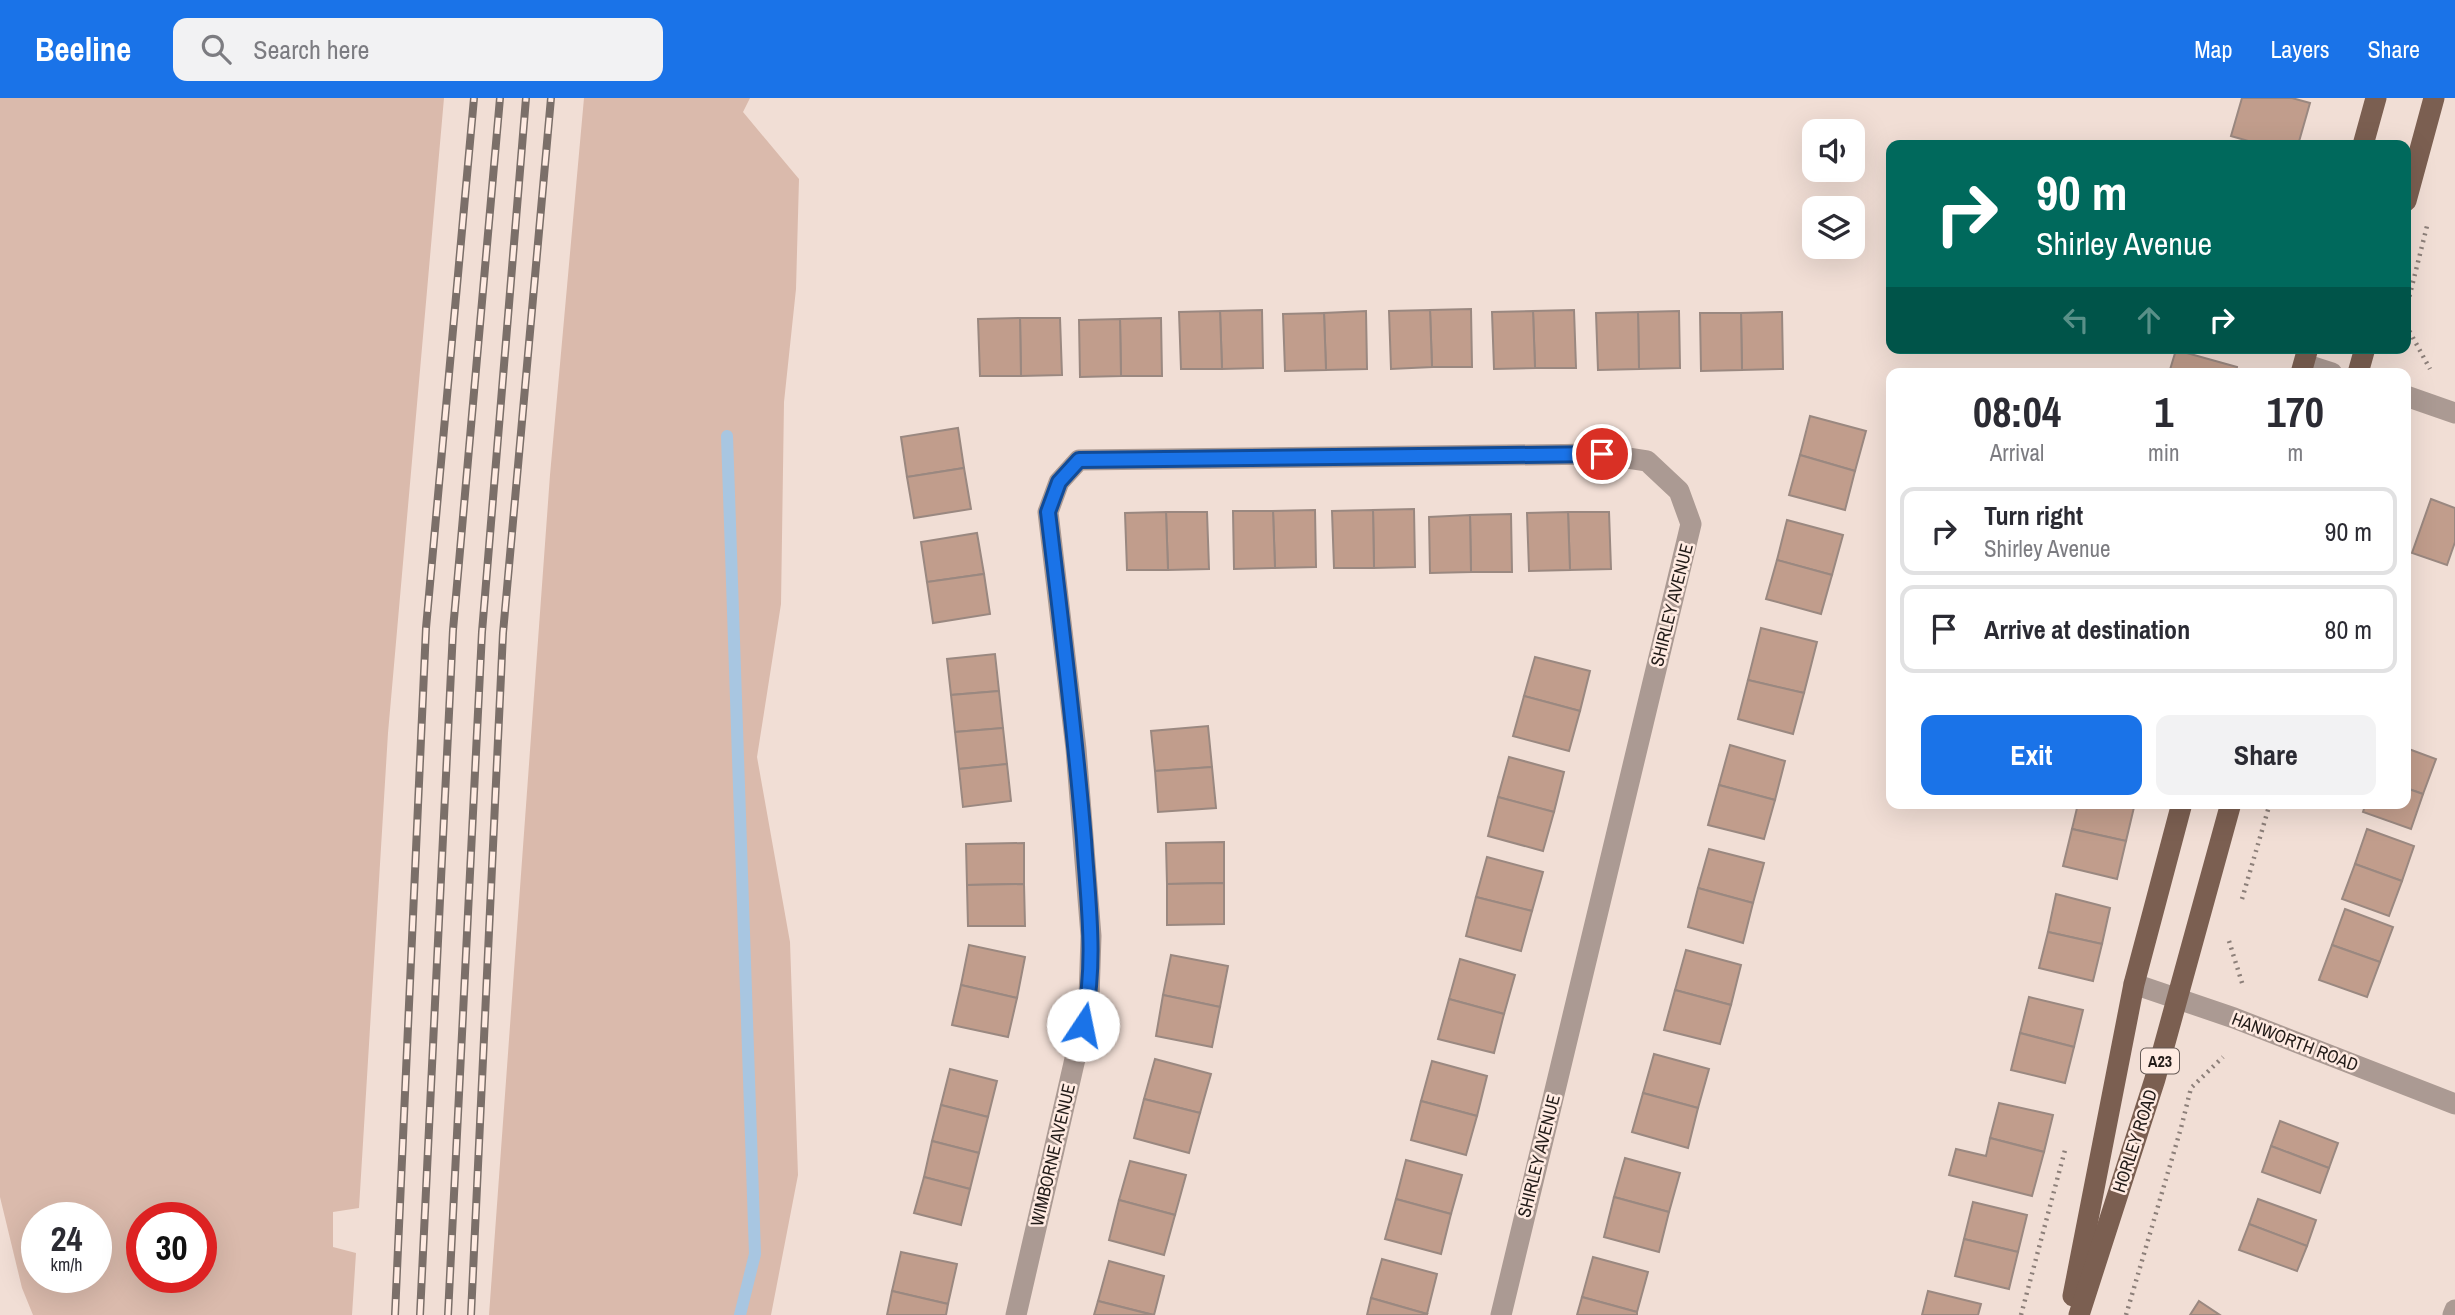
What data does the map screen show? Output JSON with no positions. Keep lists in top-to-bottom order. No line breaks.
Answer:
{"streets":{"main road":["A23","HORLEY ROAD"],"street":["SHIRLEY AVENUE","HANWORTH ROAD","WIMBORNE AVENUE"]},"crossings":[["SHIRLEY AVENUE","WIMBORNE AVENUE"],["HANWORTH ROAD","HORLEY ROAD"]],"page":{"header":"Beeline","search":"Search here","nav":["Map","Layers","Share"],"turn":["90 m","Shirley Avenue"],"eta":["08:04","Arrival","1","min","170","m"],"list":[{"name":"Turn right","note":"Shirley Avenue","value":"90 m"},{"name":"Arrive at destination","value":"80 m"}],"buttons":["Exit","Share"],"speed":"24 km/h","limit":"30"}}
